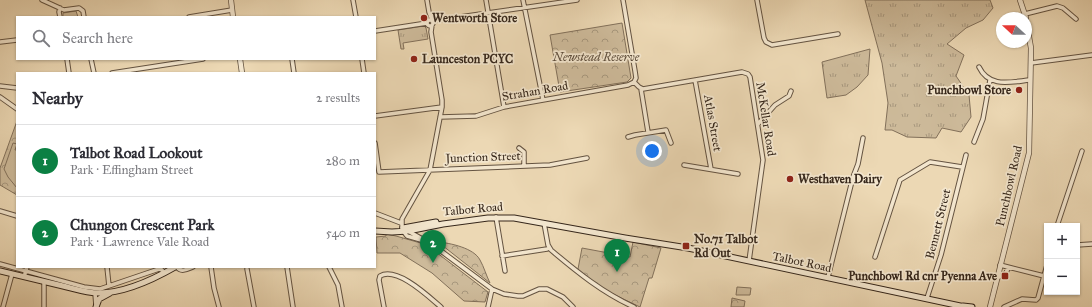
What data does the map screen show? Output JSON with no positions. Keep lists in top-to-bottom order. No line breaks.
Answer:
{"streets":{"main road":["Talbot Road"],"street":["Strahan Road","McKellar Road","Atlas Street","Junction Street","Punchbowl Road","Bennett Street"]},"crossings":[["McKellar Road","Atlas Street"],["McKellar Road","Talbot Road"],["Talbot Road","Bennett Street"]],"parks":["Newstead Reserve"],"places":{"other":["Wentworth Store","Launceston PCYC","Punchbowl Store","Westhaven Dairy"],"transit":["No.71 Talbot Rd Out","Punchbowl Rd cnr Pyenna Ave"]},"north":"left","page":{"search":"Search here","heading":["Nearby","2 results"],"list":[{"mark":"1","name":"Talbot Road Lookout","note":"Park · Effingham Street","value":"280 m"},{"mark":"2","name":"Chungon Crescent Park","note":"Park · Lawrence Vale Road","value":"540 m"}],"map_buttons":["+","−"],"pins":["2","1"]}}
